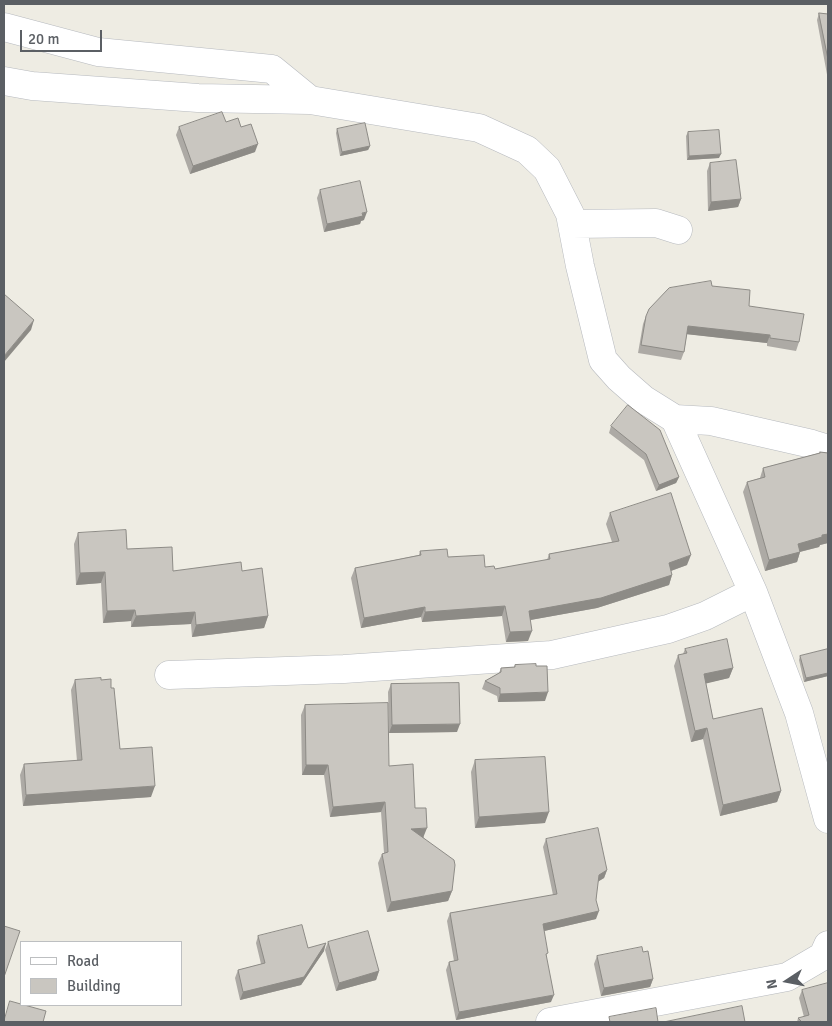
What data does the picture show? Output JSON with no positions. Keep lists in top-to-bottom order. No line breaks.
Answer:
{"legend":["Road","Building"],"scale_bar":"20 m","north":"left"}
